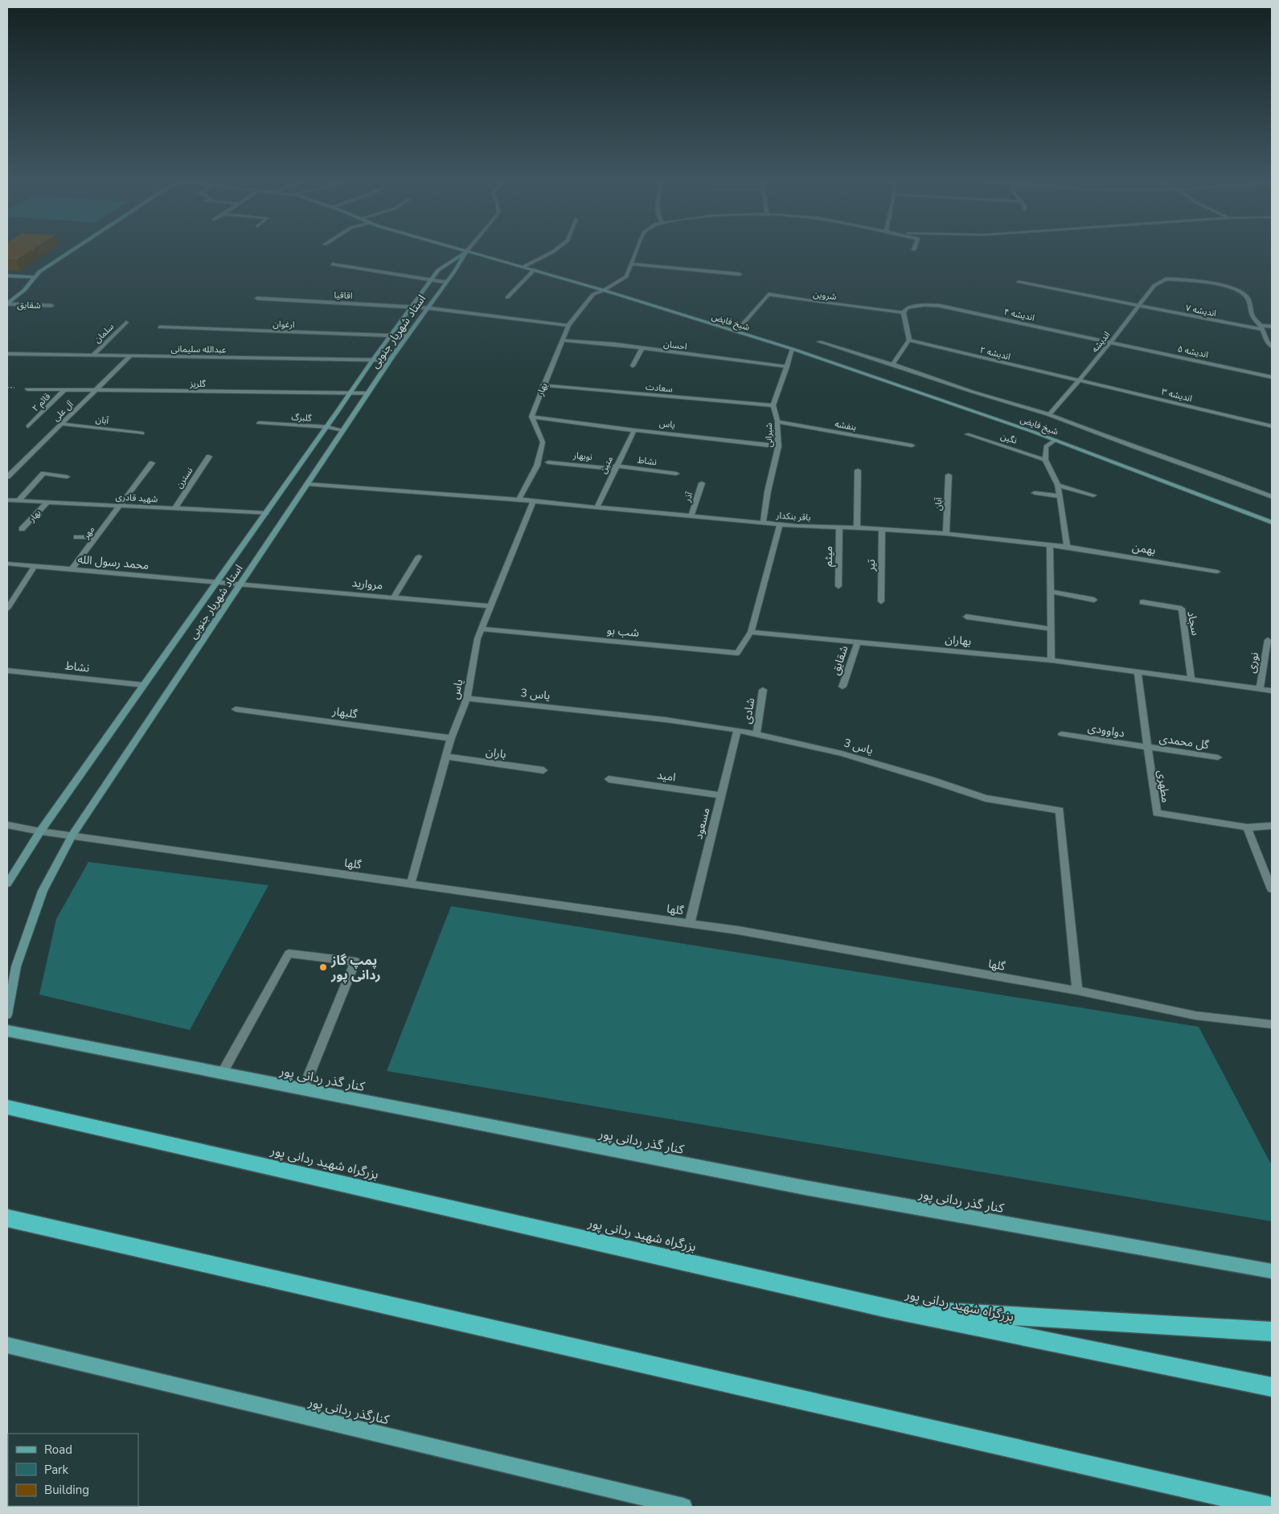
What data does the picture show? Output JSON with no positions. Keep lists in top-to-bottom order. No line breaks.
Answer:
{"streets":{"highway":["بزرگراه شهید ردانی پور"],"main road":["کنار گذر ردانی پور","کنارگذر ردانی پور"],"street":["اقاقیا","شروین","شقایق","اندیشه ۷","اندیشه ۴","شیخ فایض","ارغوان","استاد شهریار جنوبی","سلمان","اندیشه","احسان","عبدالله سلیمانی","اندیشه ۵","اندیشه ۲","گلریز","سعادت","بهار","اندیشه ۳","قائم ۲","آل علی","گلبرگ","آبان","یاس","بنفشه","شیرانی","نگین","نوبهار","نشاط","متین","نسترن","آذر","شهید قادری","باقر بنکدار","مهر","بهمن","میثم","محمد رسول الله","تیر","مروارید","سجاد","شب بو","بهاران","نوری","یاس 3","شادی","گلبهار","دواوودی","گل محمدی","باران","امید","مطهری","مسعود","گلها"]},"crossings":[["اقاقیا","استاد شهریار جنوبی"],["اقاقیا","بهار"],["شروین","اندیشه ۴"],["شروین","شیخ فایض"],["شقایق","بهاران"],["اندیشه ۷","اندیشه"],["اندیشه ۴","اندیشه"],["اندیشه ۴","اندیشه ۵"],["شیخ فایض","استاد شهریار جنوبی"],["شیخ فایض","اندیشه"],["شیخ فایض","بهار"],["ارغوان","استاد شهریار جنوبی"],["استاد شهریار جنوبی","عبدالله سلیمانی"],["استاد شهریار جنوبی","گلریز"],["استاد شهریار جنوبی","گلبرگ"],["استاد شهریار جنوبی","نشاط"],["استاد شهریار جنوبی","شهید قادری"],["استاد شهریار جنوبی","باقر بنکدار"],["استاد شهریار جنوبی","محمد رسول الله"],["استاد شهریار جنوبی","مروارید"],["استاد شهریار جنوبی","گلها"],["سلمان","عبدالله سلیمانی"],["اندیشه","اندیشه ۵"],["اندیشه","اندیشه ۲"],["اندیشه","اندیشه ۳"],["احسان","بهار"],["عبدالله سلیمانی","آل علی"],["اندیشه ۲","اندیشه ۳"],["گلریز","قائم ۲"],["گلریز","آل علی"],["سعادت","بهار"],["سعادت","شیرانی"],["بهار","یاس"],["بهار","شهید قادری"],["آل علی","آبان"],["آبان","باقر بنکدار"],["یاس","شیرانی"],["یاس","متین"],["یاس","باقر بنکدار"],["یاس","مروارید"],["یاس","شب بو"],["یاس","یاس 3"],["یاس","گلبهار"],["یاس","باران"],["یاس","گلها"],["بنفشه","شیرانی"],["شیرانی","باقر بنکدار"],["نوبهار","نشاط"],["نوبهار","متین"],["نشاط","متین"],["متین","باقر بنکدار"],["نسترن","شهید قادری"],["آذر","باقر بنکدار"],["شهید قادری","مهر"],["باقر بنکدار","بهمن"],["باقر بنکدار","میثم"],["باقر بنکدار","تیر"],["مهر","محمد رسول الله"],["محمد رسول الله","مروارید"],["سجاد","بهاران"],["شب بو","بهاران"],["بهاران","نوری"],["بهاران","مطهری"],["یاس 3","شادی"],["یاس 3","مسعود"],["یاس 3","گلها"],["دواوودی","گل محمدی"],["دواوودی","مطهری"],["گل محمدی","مطهری"],["امید","مسعود"],["مسعود","گلها"]],"places":["پمپ گاز ردانی پور"],"legend":["Road","Park","Building"]}
